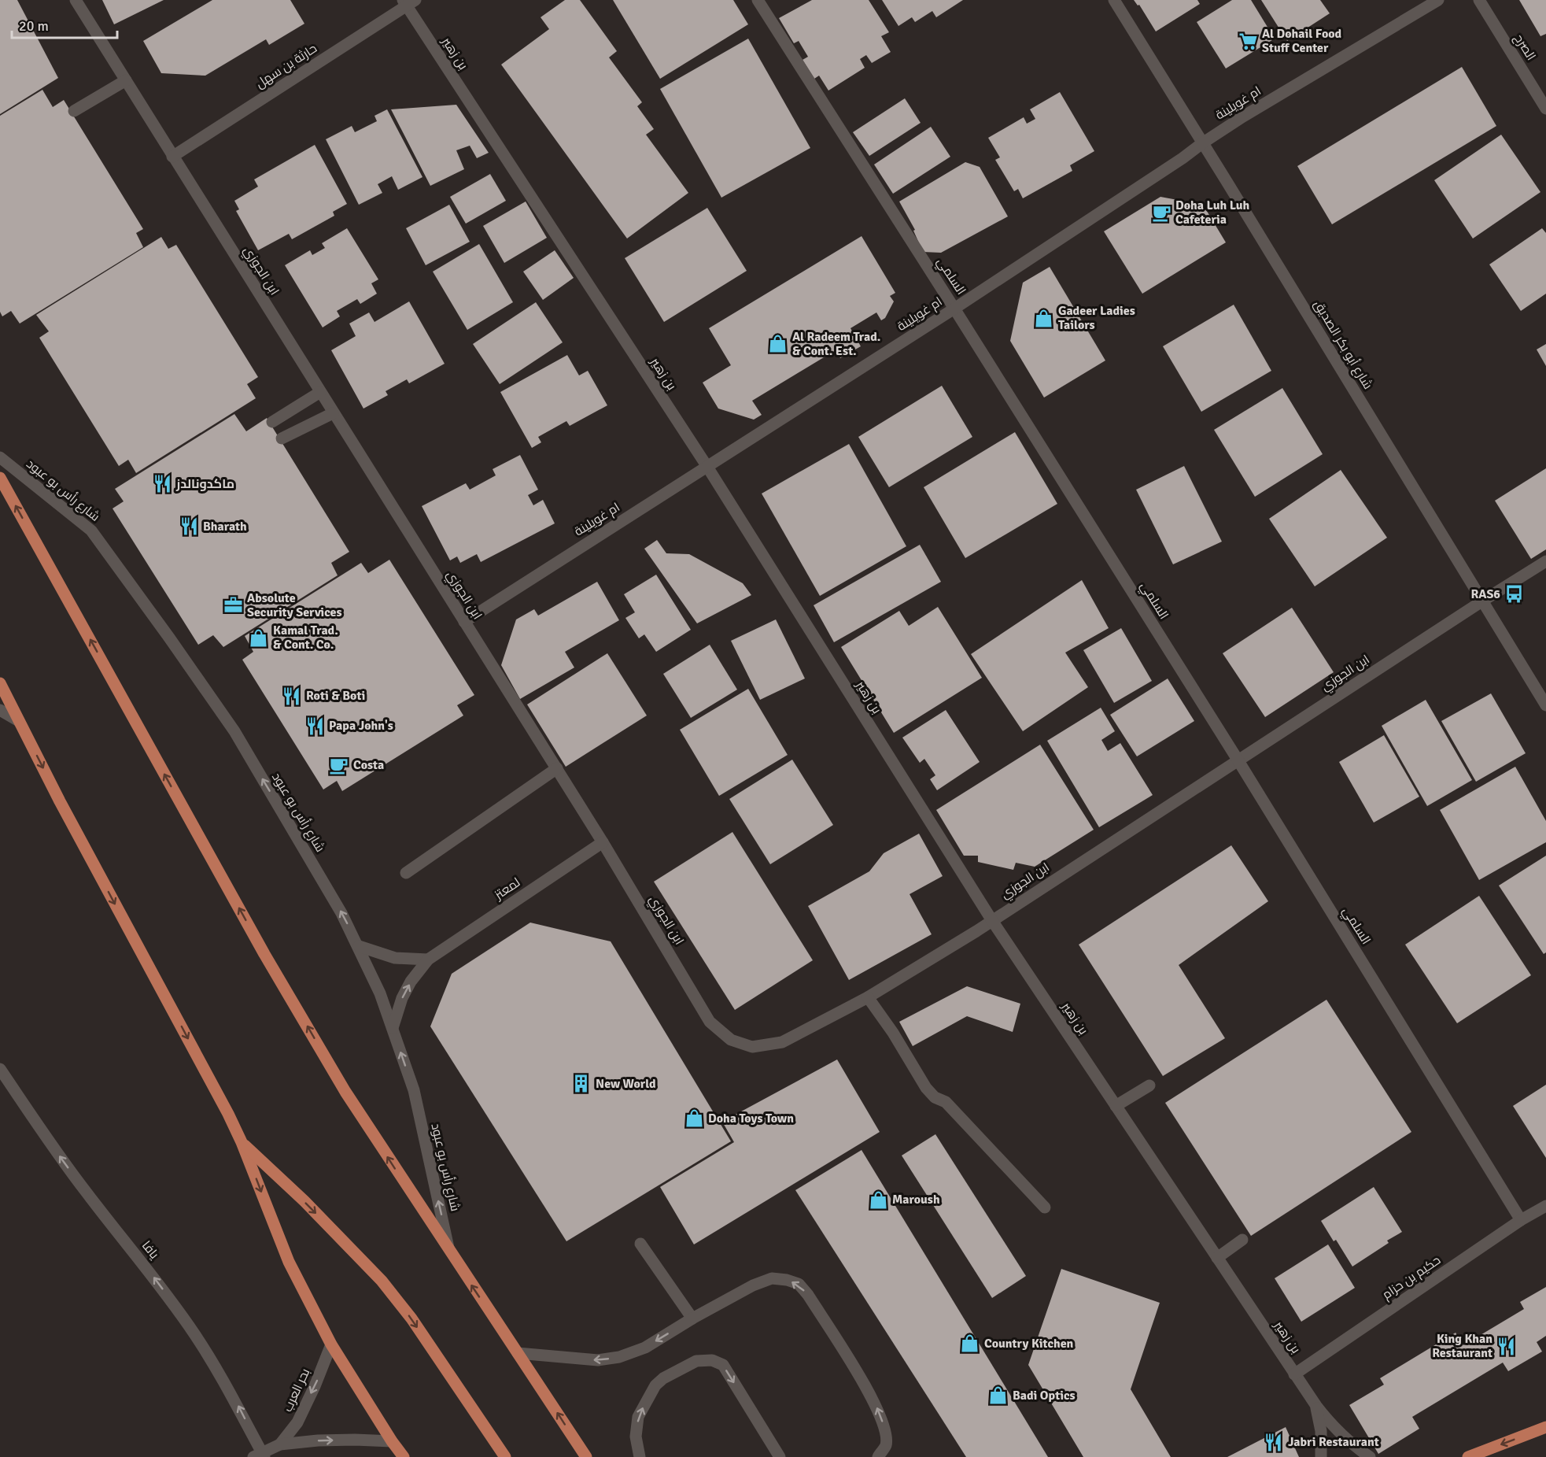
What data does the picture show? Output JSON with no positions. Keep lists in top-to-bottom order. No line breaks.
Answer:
{"streets":{"main road":["شارع رأس بو عبود"],"street":["الصرح","بن زهير","حارثة بن سهل","ام غويلينة","ابن الجوزي","السلمي","شارع أبو بكر الصديق","لمعتز","يافا","حكيم بن حزام","بحر العرب"]},"crossings":[["بن زهير","حارثة بن سهل"],["بن زهير","ام غويلينة"],["بن زهير","ابن الجوزي"],["بن زهير","حكيم بن حزام"],["حارثة بن سهل","ابن الجوزي"],["ام غويلينة","ابن الجوزي"],["ام غويلينة","السلمي"],["ام غويلينة","شارع أبو بكر الصديق"],["ابن الجوزي","السلمي"],["ابن الجوزي","شارع أبو بكر الصديق"],["ابن الجوزي","لمعتز"],["السلمي","حكيم بن حزام"],["شارع رأس بو عبود","لمعتز"],["يافا","بحر العرب"]],"one_way":["شارع رأس بو عبود","يافا"],"places":{"supermarket":["Al Dohail Food Stuff Center"],"cafe":["Doha Luh Luh Cafeteria","Costa"],"shop":["Gadeer Ladies Tailors","Al Radeem Trad. & Cont. Est.","Kamal Trad. & Cont. Co.","Doha Toys Town","Maroush","Country Kitchen","Badi Optics"],"restaurant":["ماكدونالدز","Bharath","Roti & Boti","Papa John's","King Khan Restaurant","Jabri Restaurant"],"bus stop":["RAS6"],"office":["Absolute Security Services"],"building":["New World"]},"scale_bar":"20 m"}
